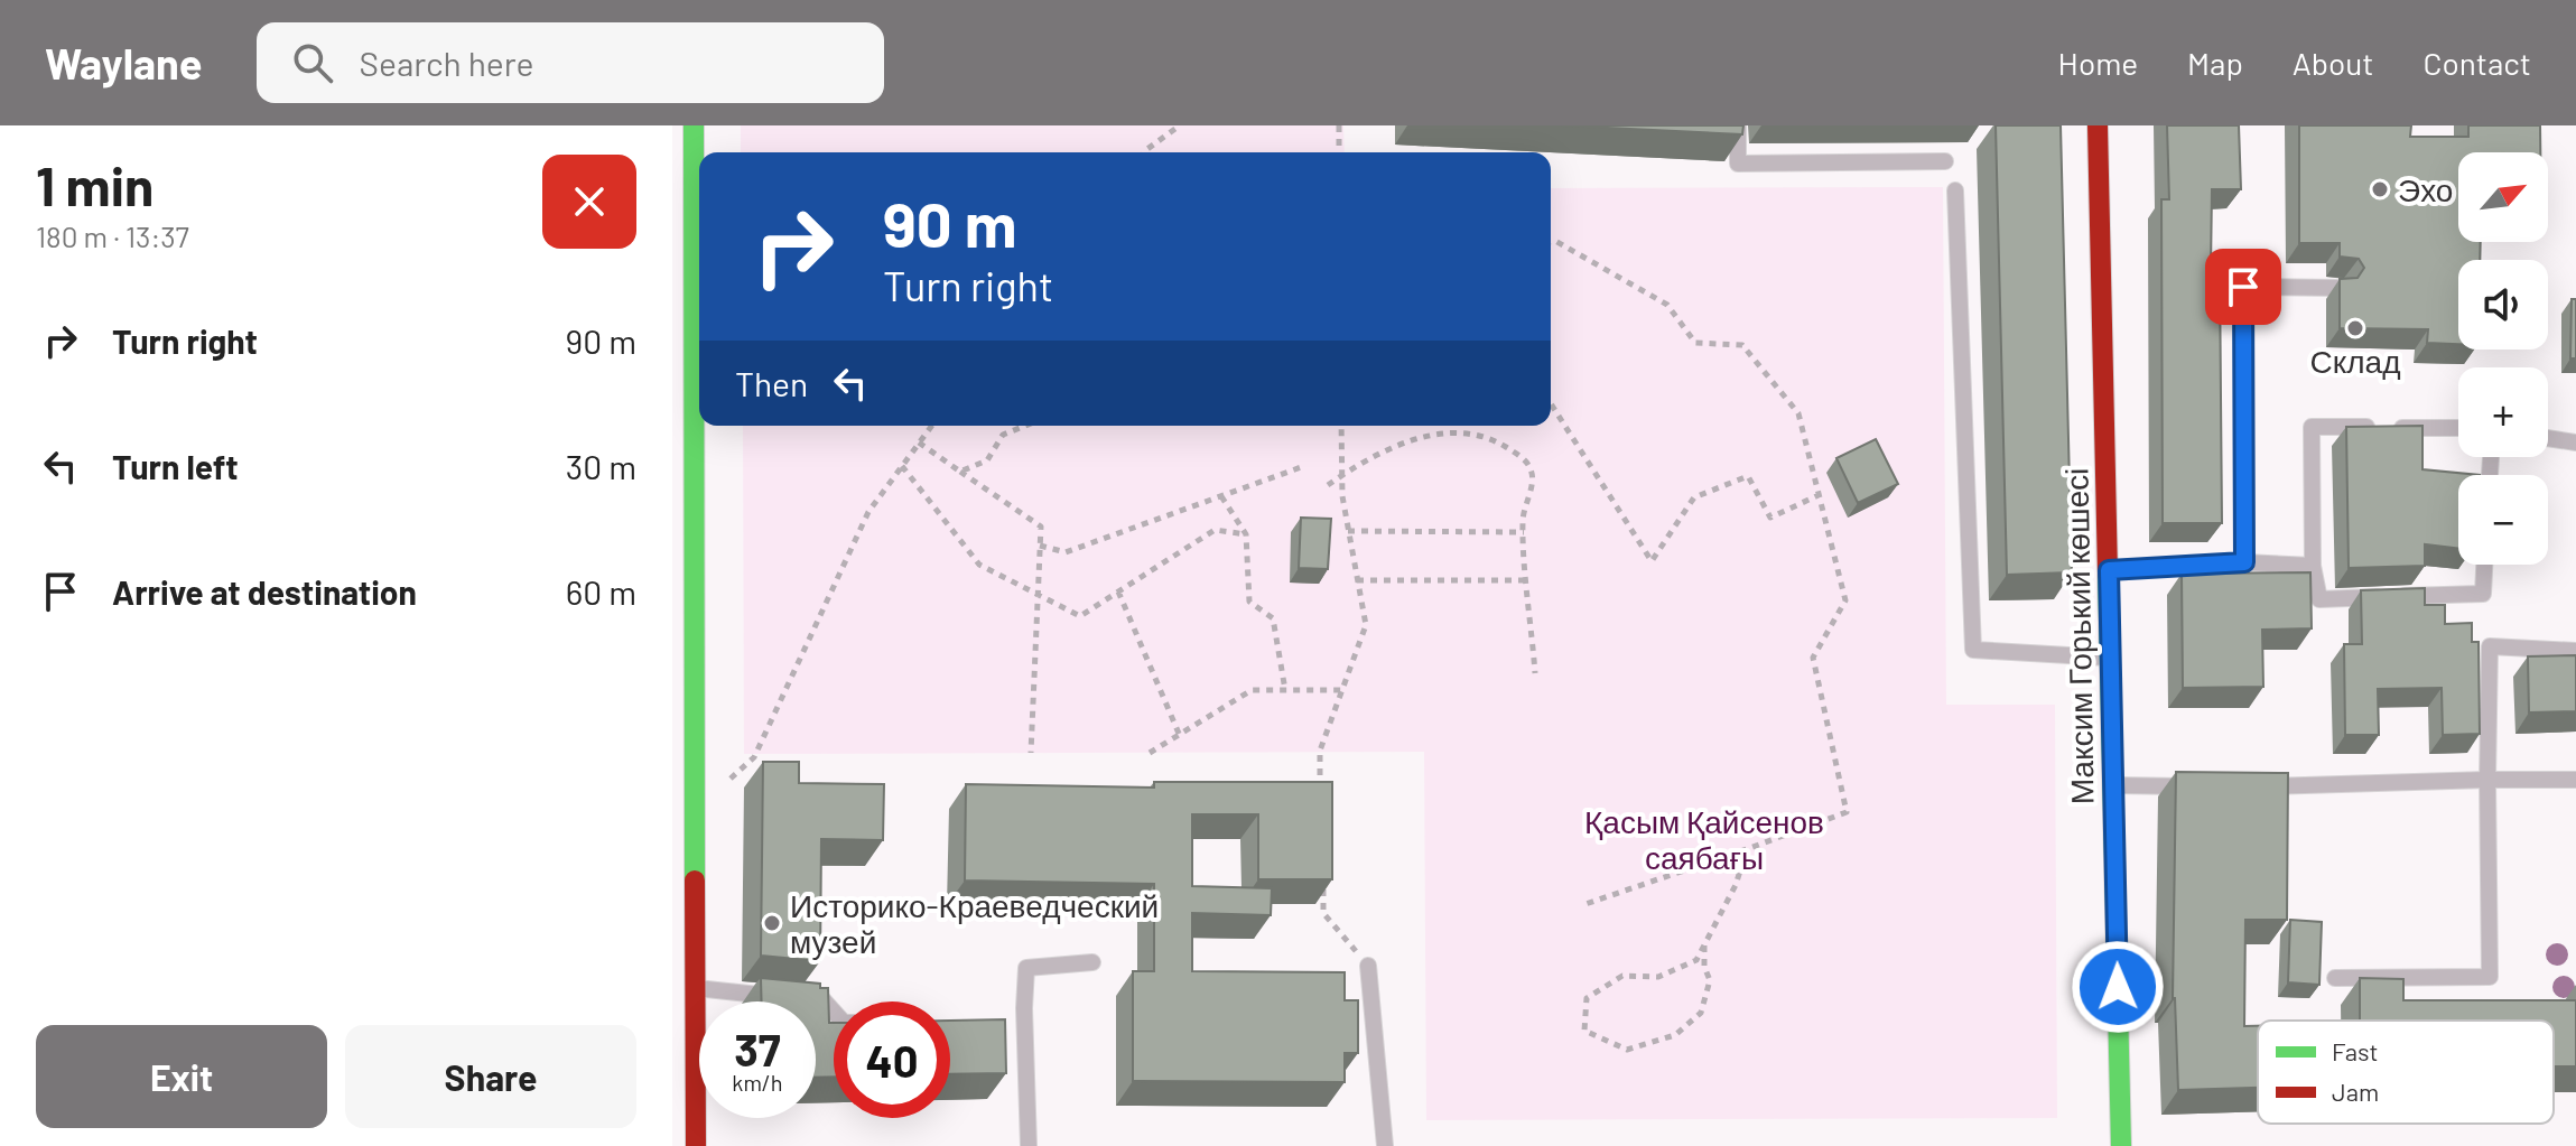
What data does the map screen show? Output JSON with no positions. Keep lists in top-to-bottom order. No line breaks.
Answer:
{"streets":{"street":["Максим Горький көшесі"]},"parks":["Қасым Қайсенов саябағы"],"places":["Эхо","Склад","Историко-Краеведческий музей"],"legend":["Fast","Jam"],"north":"top right","page":{"header":"Waylane","search":"Search here","nav":["Home","Map","About","Contact"],"heading":["1 min","180 m · 13:37"],"map_buttons":["+","−"],"turn":["90 m","Turn right"],"list":[{"name":"Turn right","value":"90 m"},{"name":"Turn left","value":"30 m"},{"name":"Arrive at destination","value":"60 m"}],"then":"Then","speed":"37 km/h","limit":"40","buttons":["Exit","Share"]}}
